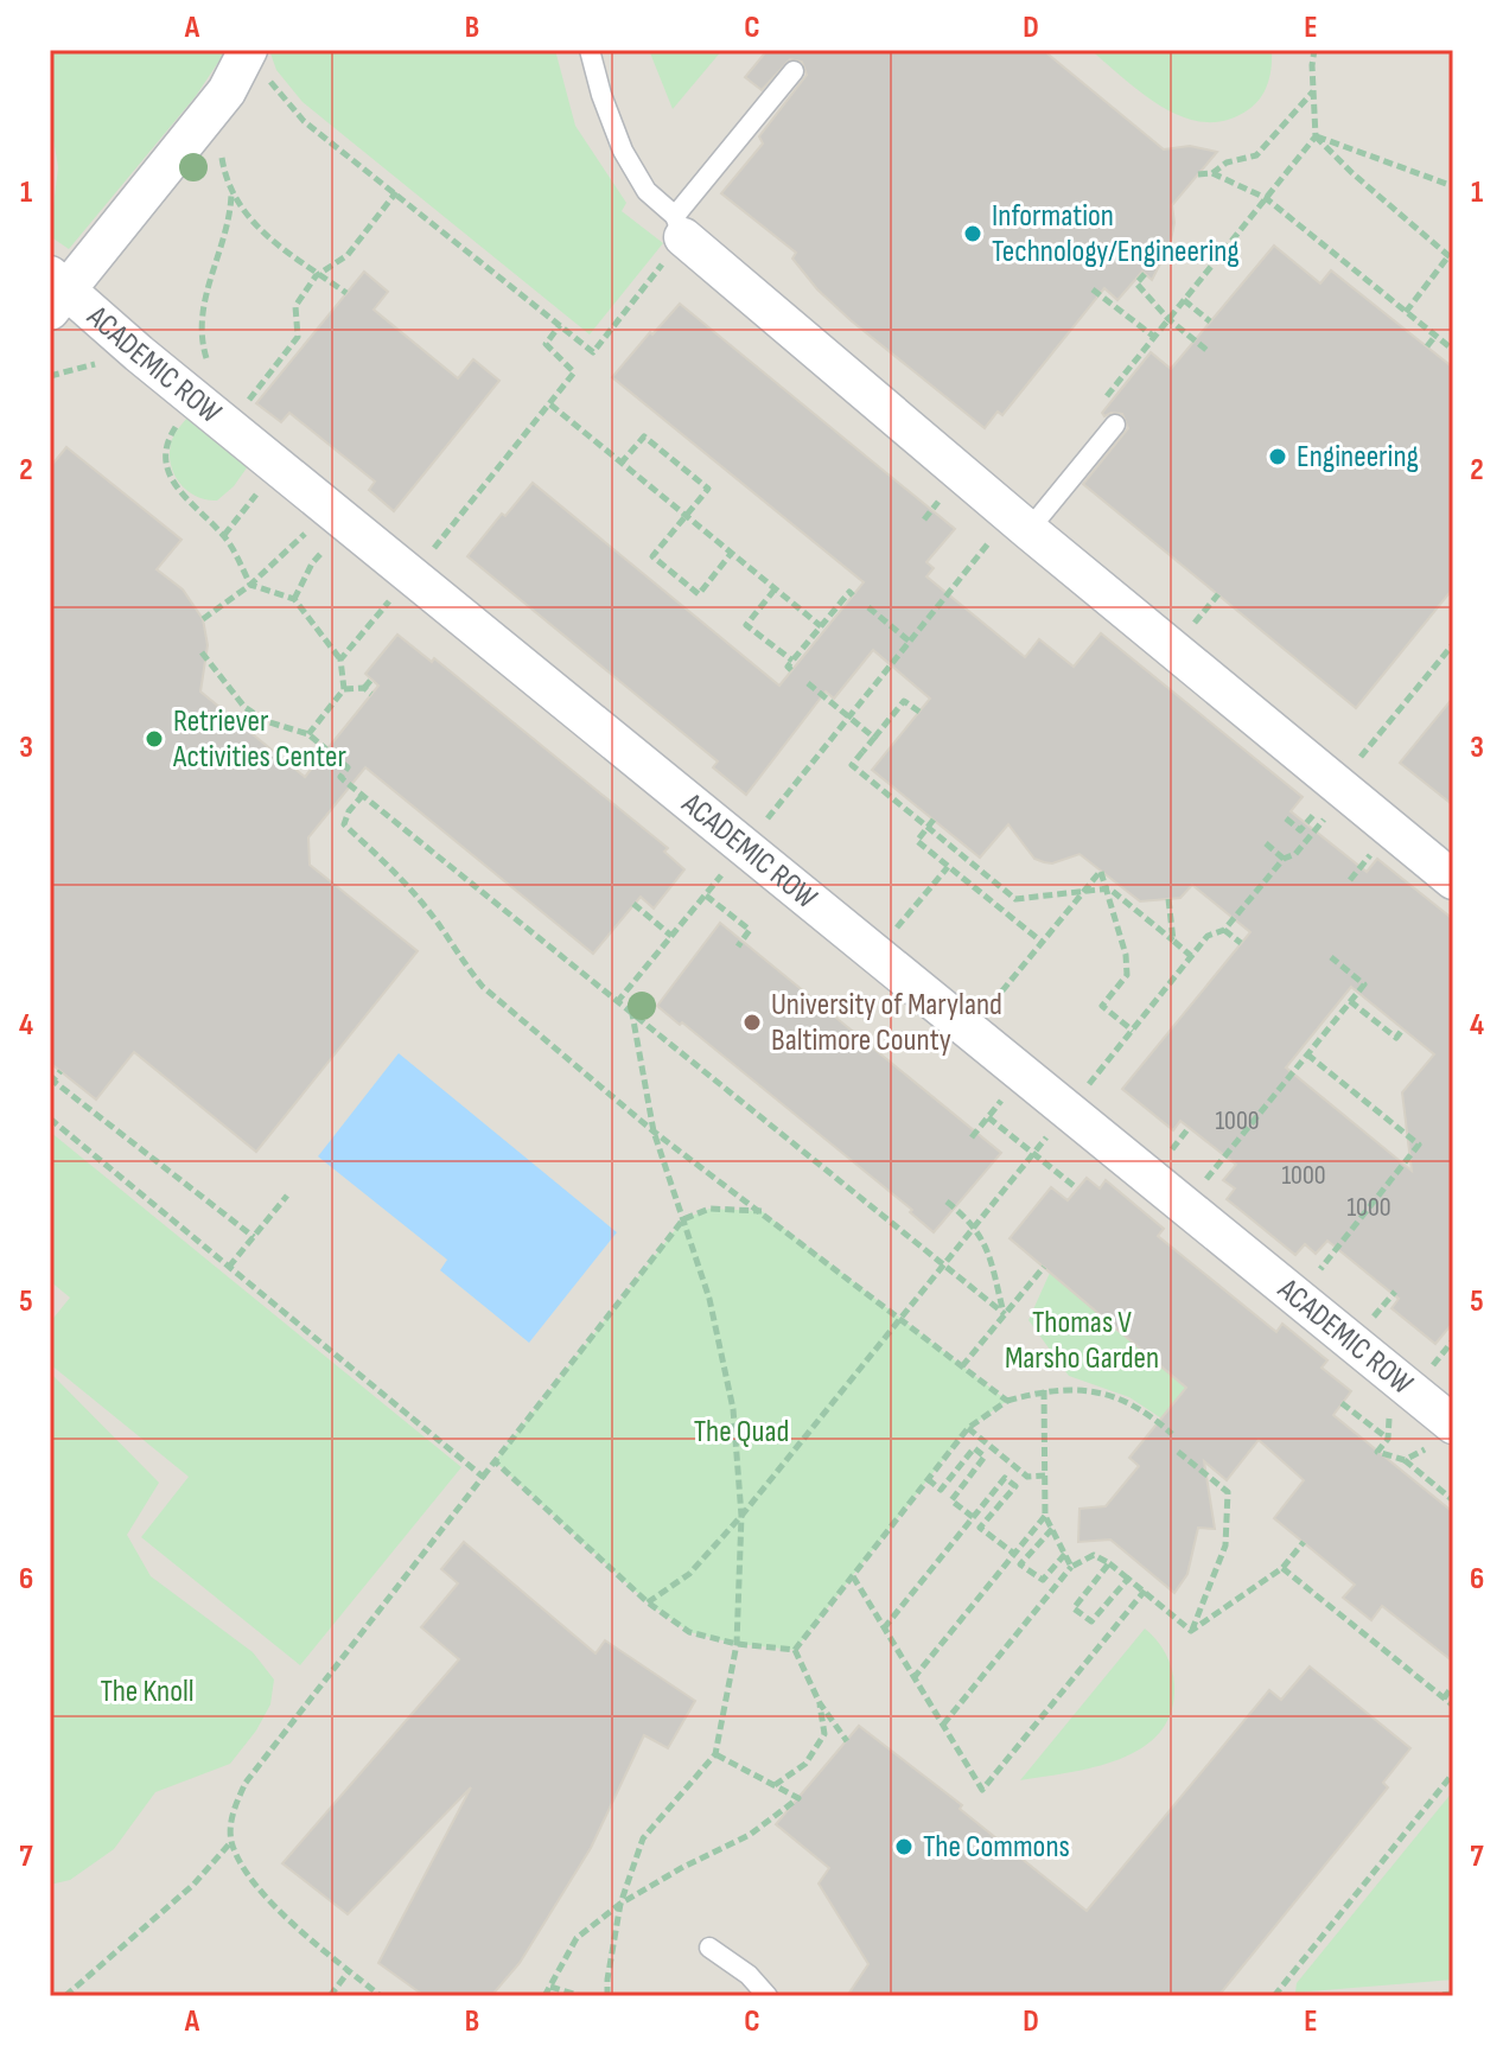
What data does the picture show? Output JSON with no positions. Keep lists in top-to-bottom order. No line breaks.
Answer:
{"streets":{"street":["ACADEMIC ROW"]},"parks":["Thomas V Marsho Garden","The Quad","The Knoll"],"places":["Information Technology/Engineering","Engineering","Retriever Activities Center","University of Maryland Baltimore County","The Commons"],"house_numbers":["1000","1000","1000"],"grid":{"columns":["A","B","C","D","E"],"rows":["1","2","3","4","5","6","7"]}}
